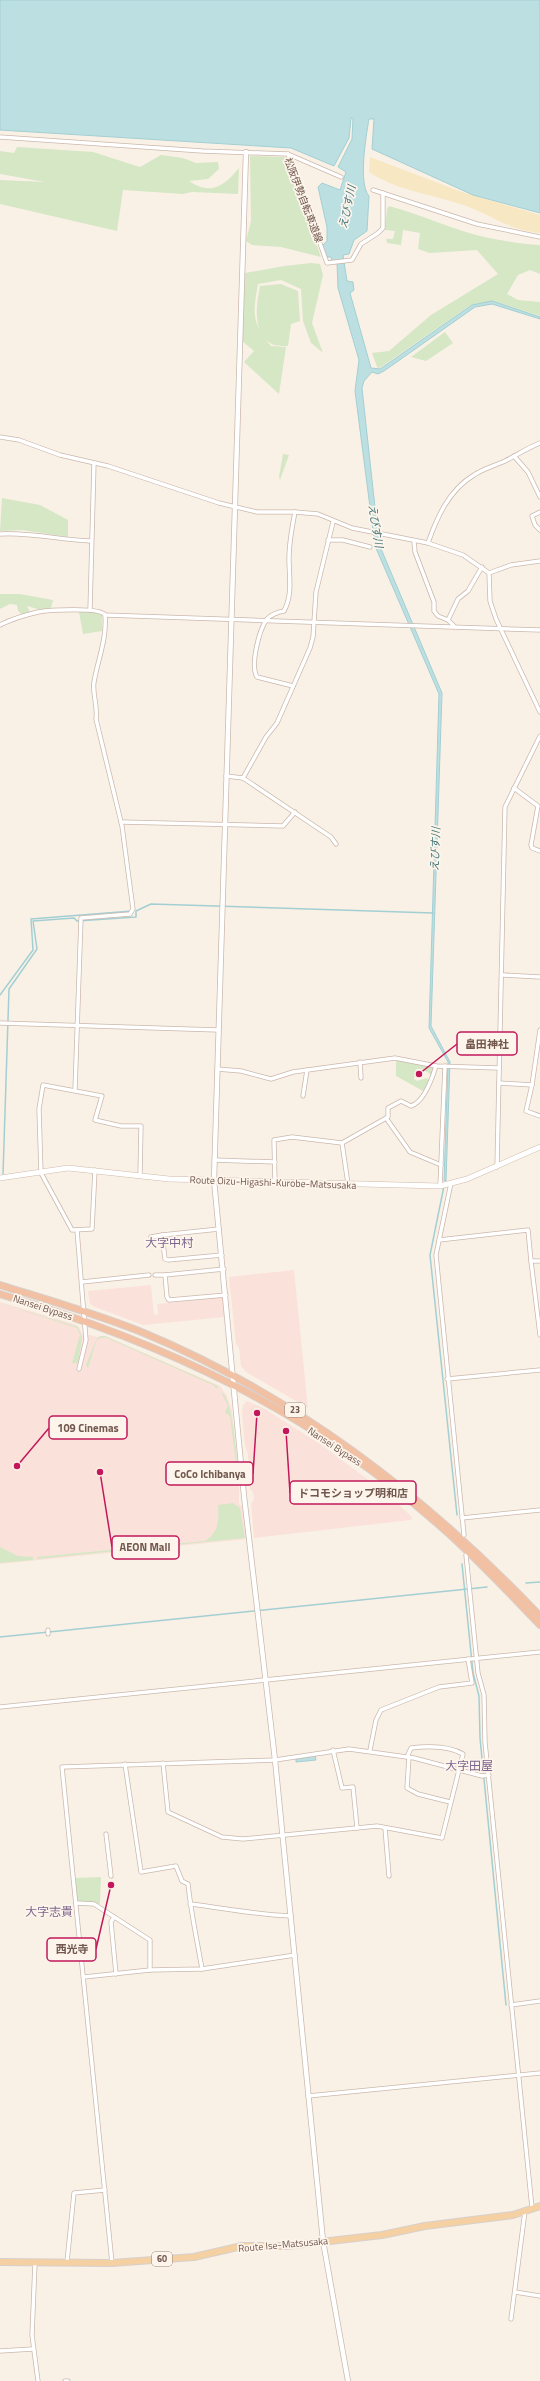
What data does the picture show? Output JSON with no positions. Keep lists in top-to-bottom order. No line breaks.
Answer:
{"streets":{"highway":["Nansei Bypass","23"],"main road":["Route Oizu-Higashi-Kurobe-Matsusaka","Route Ise-Matsusaka","60"],"street":["松阪伊勢自転車道線"]},"districts":["大字中村","大字田屋","大字志貴"],"water":["えびす川"],"places":["畠田神社","CoCo Ichibanya","ドコモショップ明和店","109 Cinemas","AEON Mall","西光寺"]}
